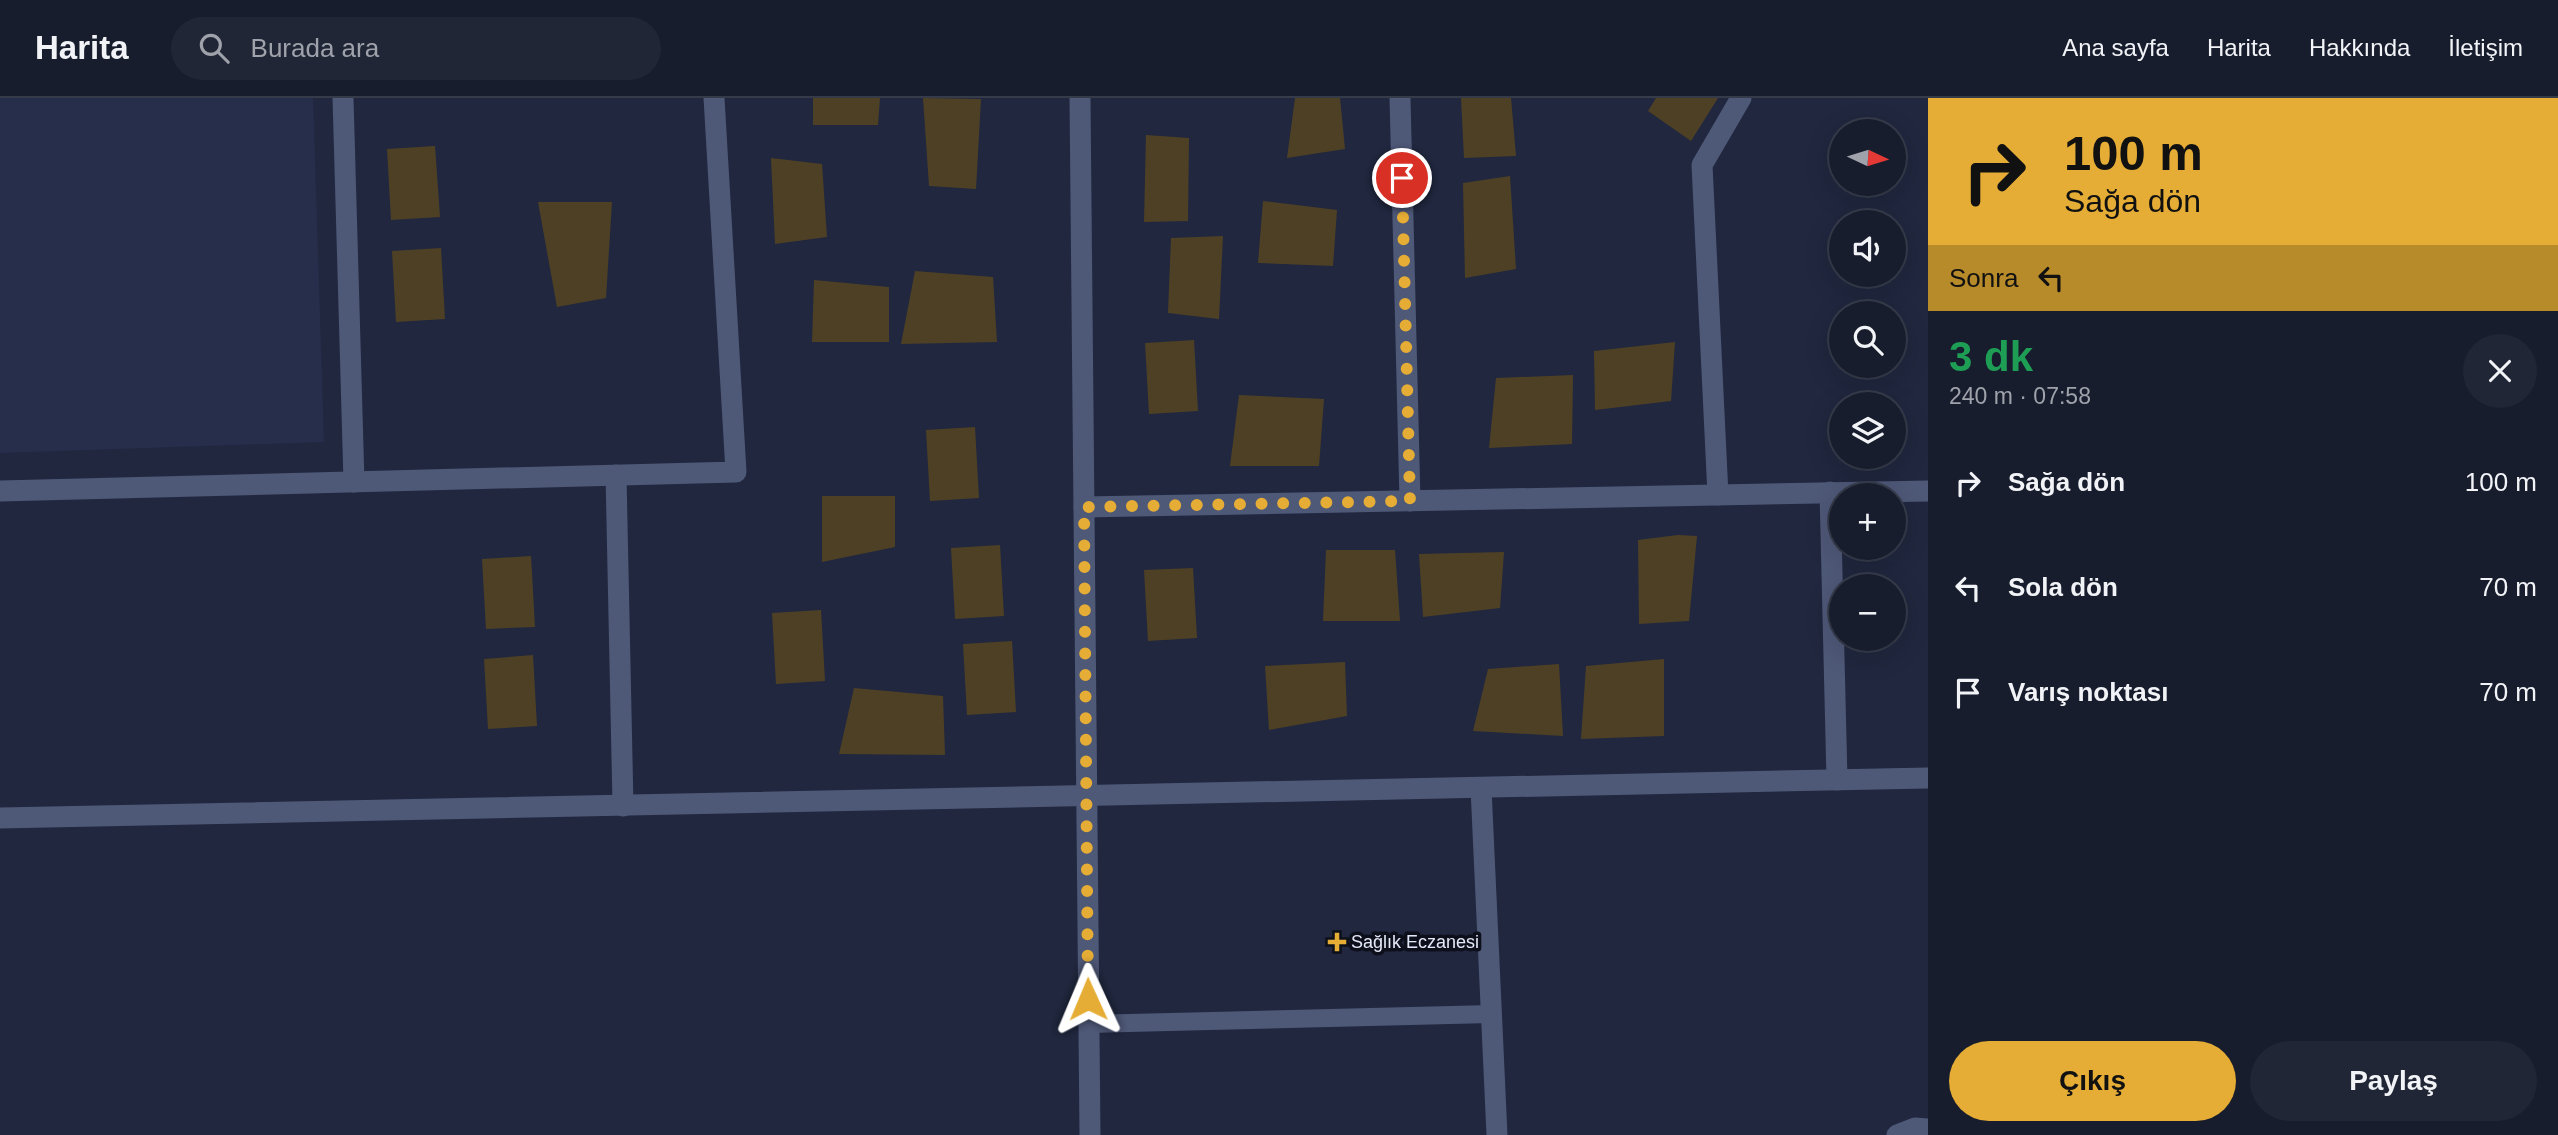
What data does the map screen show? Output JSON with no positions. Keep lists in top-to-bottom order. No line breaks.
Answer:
{"places":{"health":["Sağlık Eczanesi"]},"north":"right","page":{"header":"Harita","search":"Burada ara","nav":["Ana sayfa","Harita","Hakkında","İletişim"],"turn":["100 m","Sağa dön"],"map_buttons":["+","−"],"then":"Sonra","heading":["3 dk","240 m · 07:58"],"list":[{"name":"Sağa dön","value":"100 m"},{"name":"Sola dön","value":"70 m"},{"name":"Varış noktası","value":"70 m"}],"buttons":["Çıkış","Paylaş"]}}
